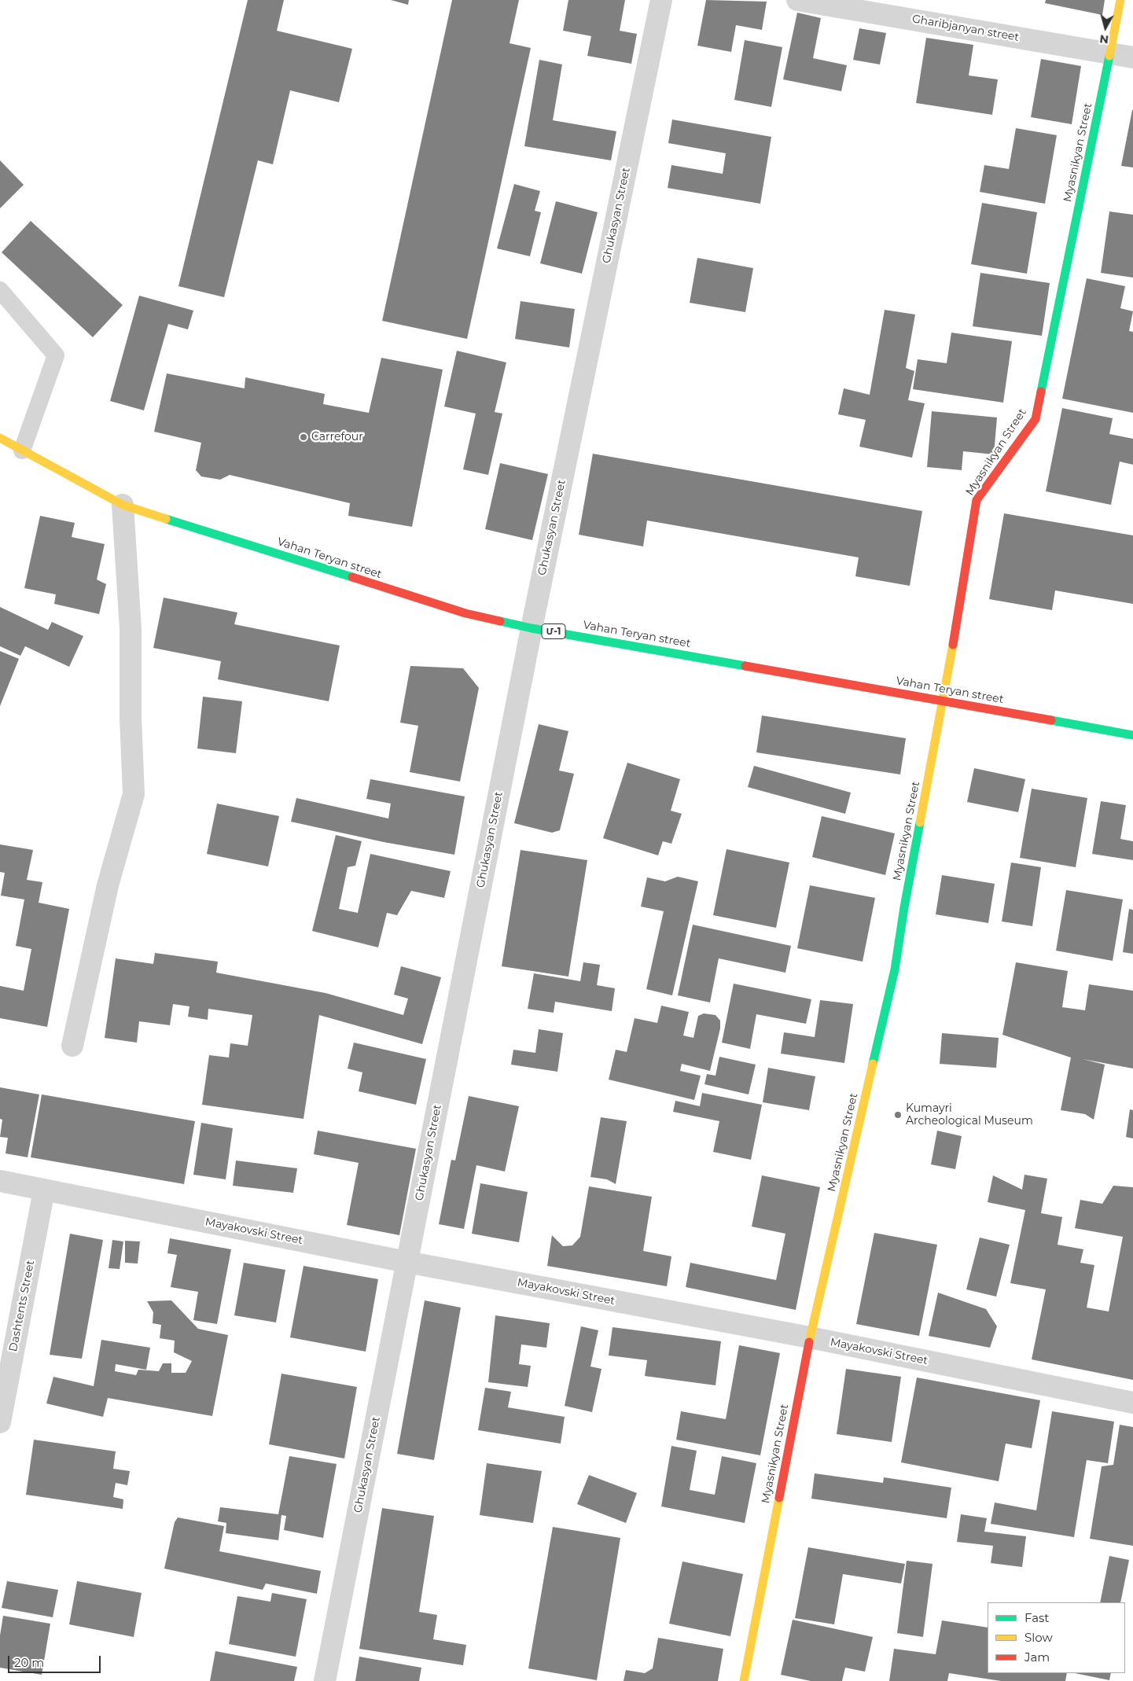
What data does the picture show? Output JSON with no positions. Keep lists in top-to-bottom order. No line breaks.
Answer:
{"streets":{"main road":["Myasnikyan Street","Vahan Teryan street","Մ-1"],"street":["Gharibjanyan street","Ghukasyan Street","Mayakovski Street","Dashtents Street"]},"crossings":[["Gharibjanyan street","Myasnikyan Street"],["Myasnikyan Street","Vahan Teryan street"],["Myasnikyan Street","Mayakovski Street"],["Ghukasyan Street","Vahan Teryan street"],["Ghukasyan Street","Mayakovski Street"],["Mayakovski Street","Dashtents Street"]],"places":["Carrefour","Kumayri Archeological Museum"],"legend":["Fast","Slow","Jam"],"scale_bar":"20 m","north":"bottom"}
